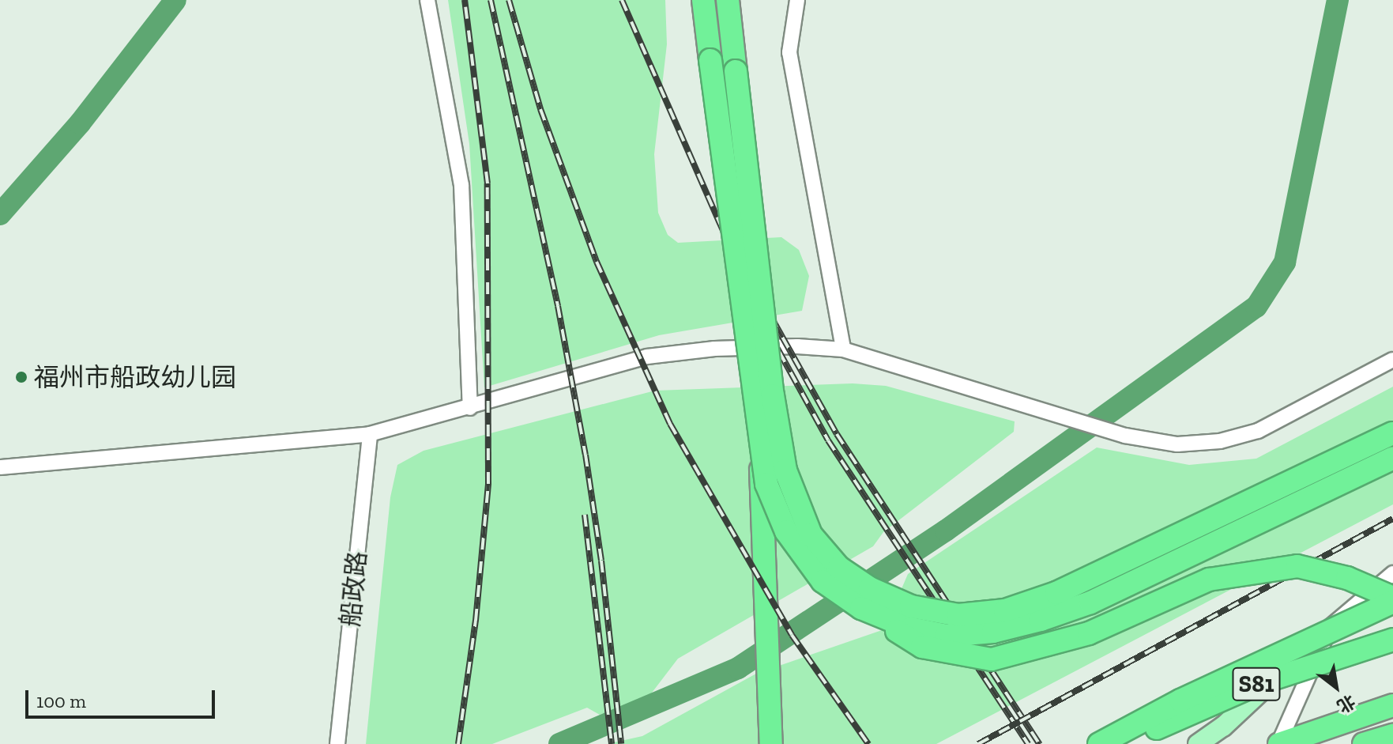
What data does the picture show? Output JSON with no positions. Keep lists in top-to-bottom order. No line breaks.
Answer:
{"streets":{"highway":["S81"],"street":["船政路"]},"places":["福州市船政幼儿园"],"scale_bar":"100 m","north":"bottom right"}
